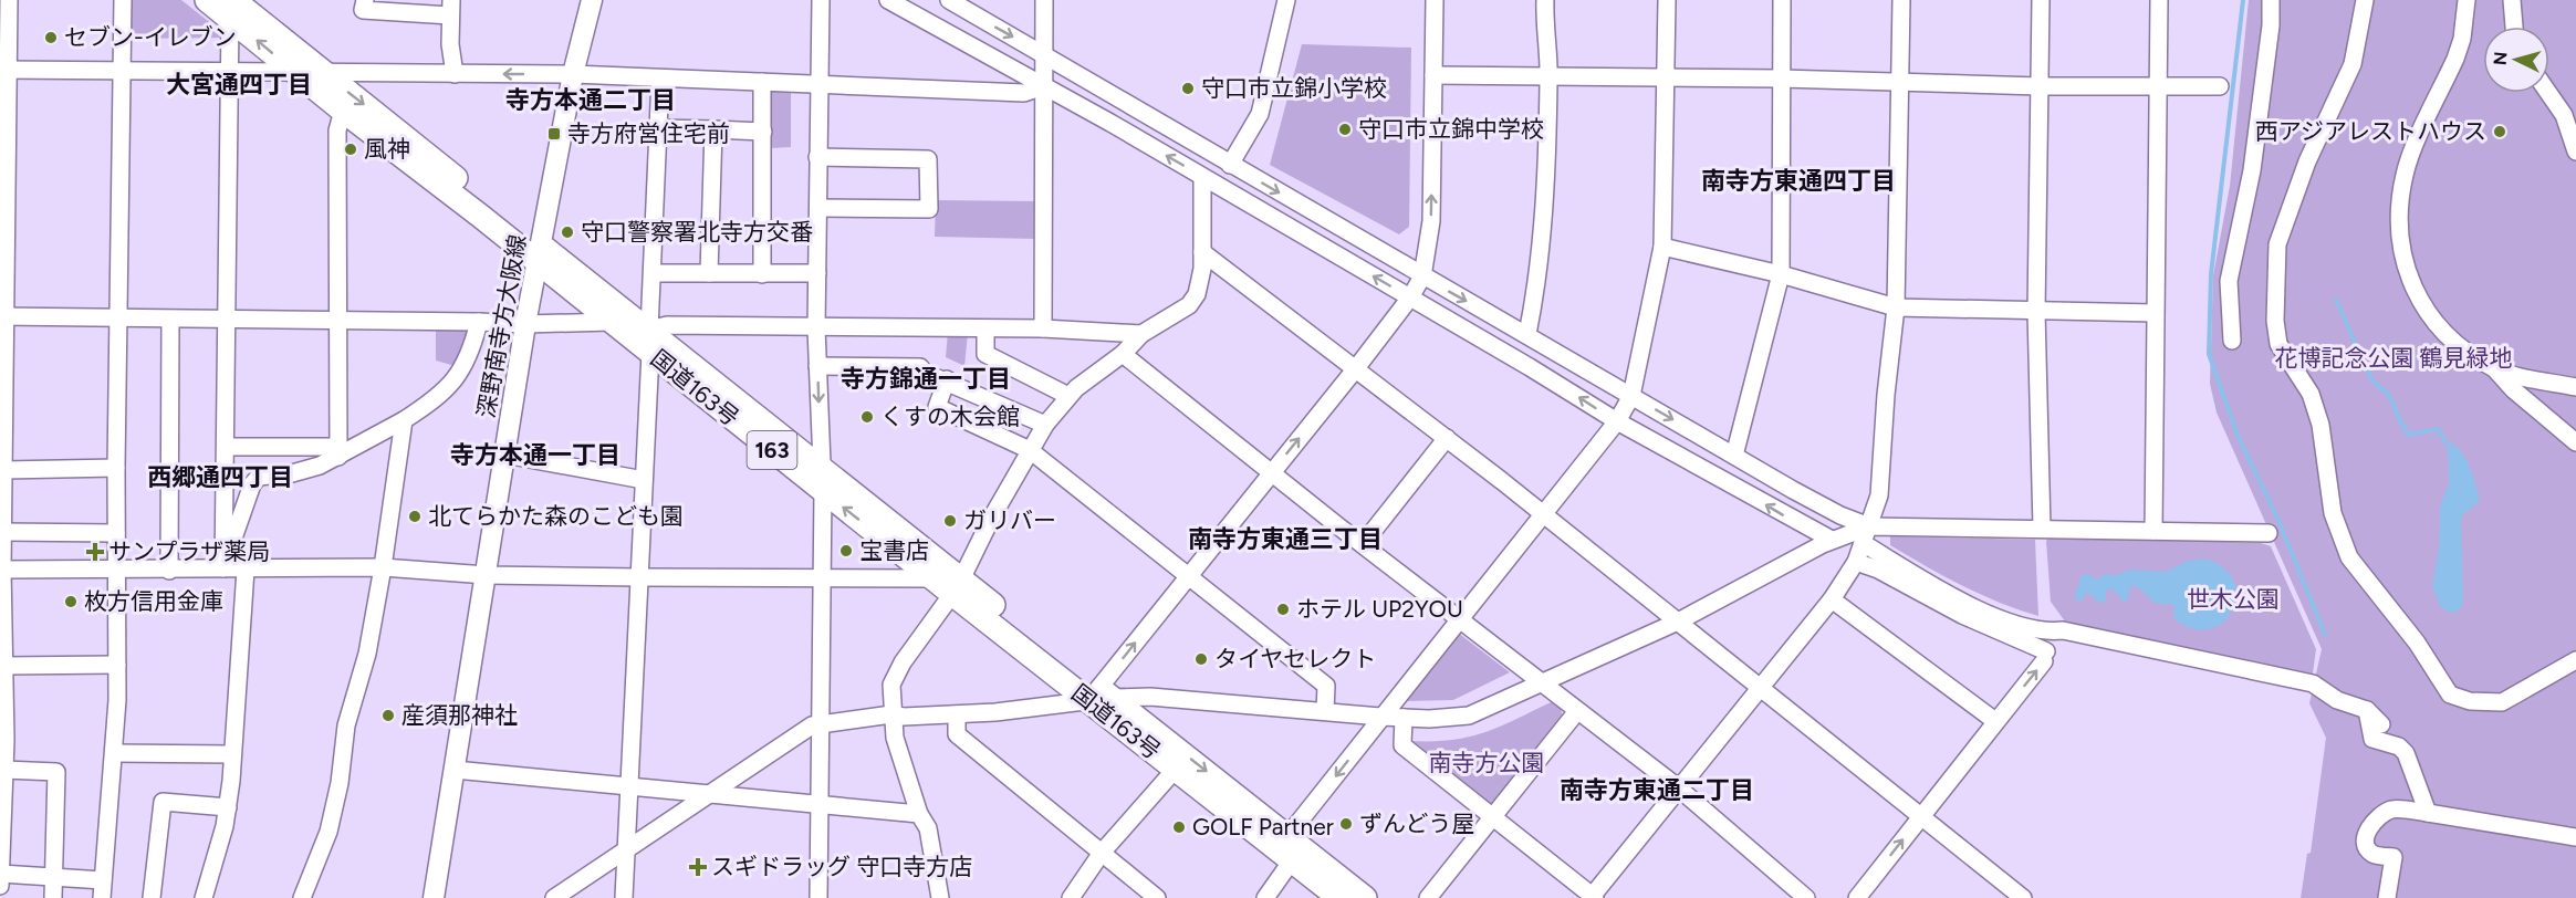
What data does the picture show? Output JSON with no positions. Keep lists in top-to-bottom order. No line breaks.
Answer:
{"streets":{"highway":["国道163号","163"],"main road":["深野南寺方大阪線"]},"crossings":[["深野南寺方大阪線","国道163号"]],"districts":["大宮通四丁目","寺方本通二丁目","南寺方東通四丁目","寺方錦通一丁目","寺方本通一丁目","西郷通四丁目","南寺方東通三丁目","南寺方東通二丁目"],"parks":["花博記念公園 鶴見緑地","世木公園","南寺方公園"],"places":{"other":["セブン-イレブン","守口市立錦小学校","守口市立錦中学校","西アジアレストハウス","風神","守口警察署北寺方交番","くすの木会館","北てらかた森のこども園","ガリバー","宝書店","枚方信用金庫","ホテル UP2YOU","タイヤセレクト","産須那神社","ずんどう屋","GOLF Partner"],"transit":["寺方府営住宅前"],"health":["サンプラザ薬局","スギドラッグ 守口寺方店"]},"north":"left"}
